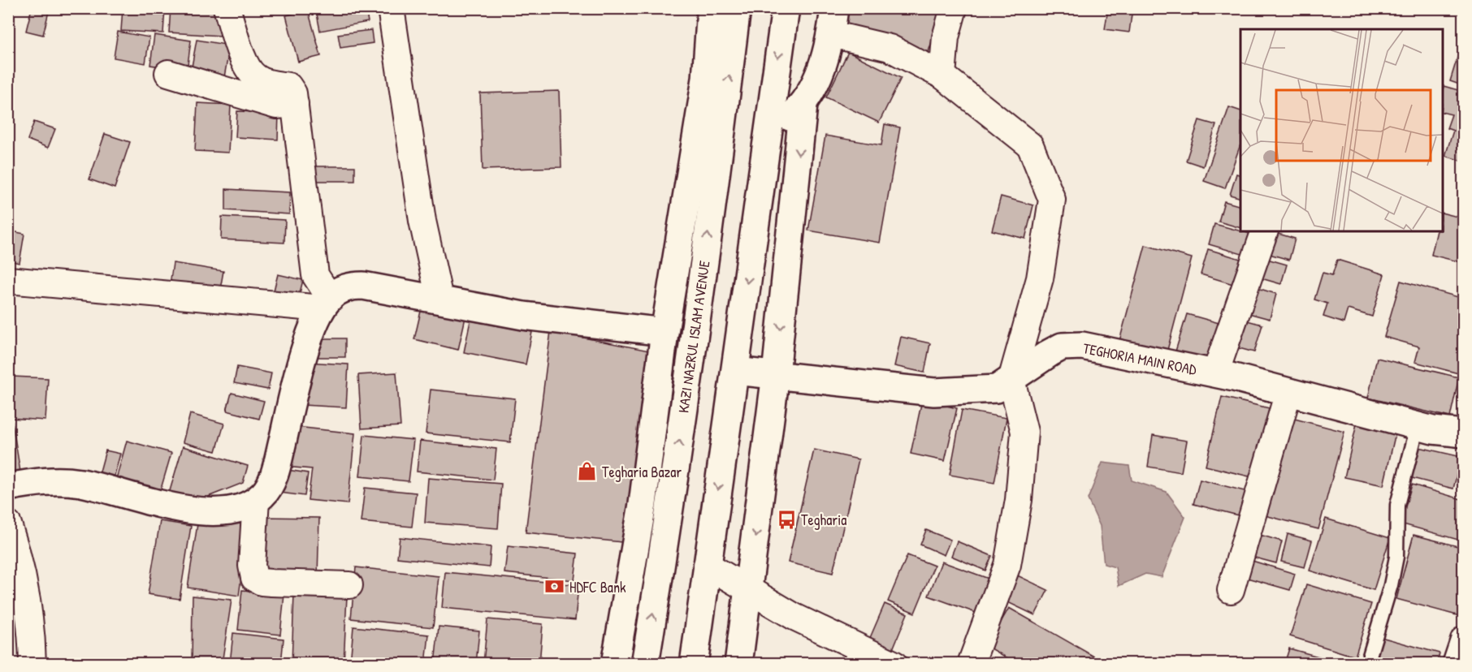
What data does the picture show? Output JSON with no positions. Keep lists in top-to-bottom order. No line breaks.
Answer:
{"streets":{"street":["KAZI NAZRUL ISLAM AVENUE","TEGHORIA MAIN ROAD"]},"places":{"shop":["Tegharia Bazar"],"bus stop":["Tegharia"],"bank":["HDFC Bank"]}}
